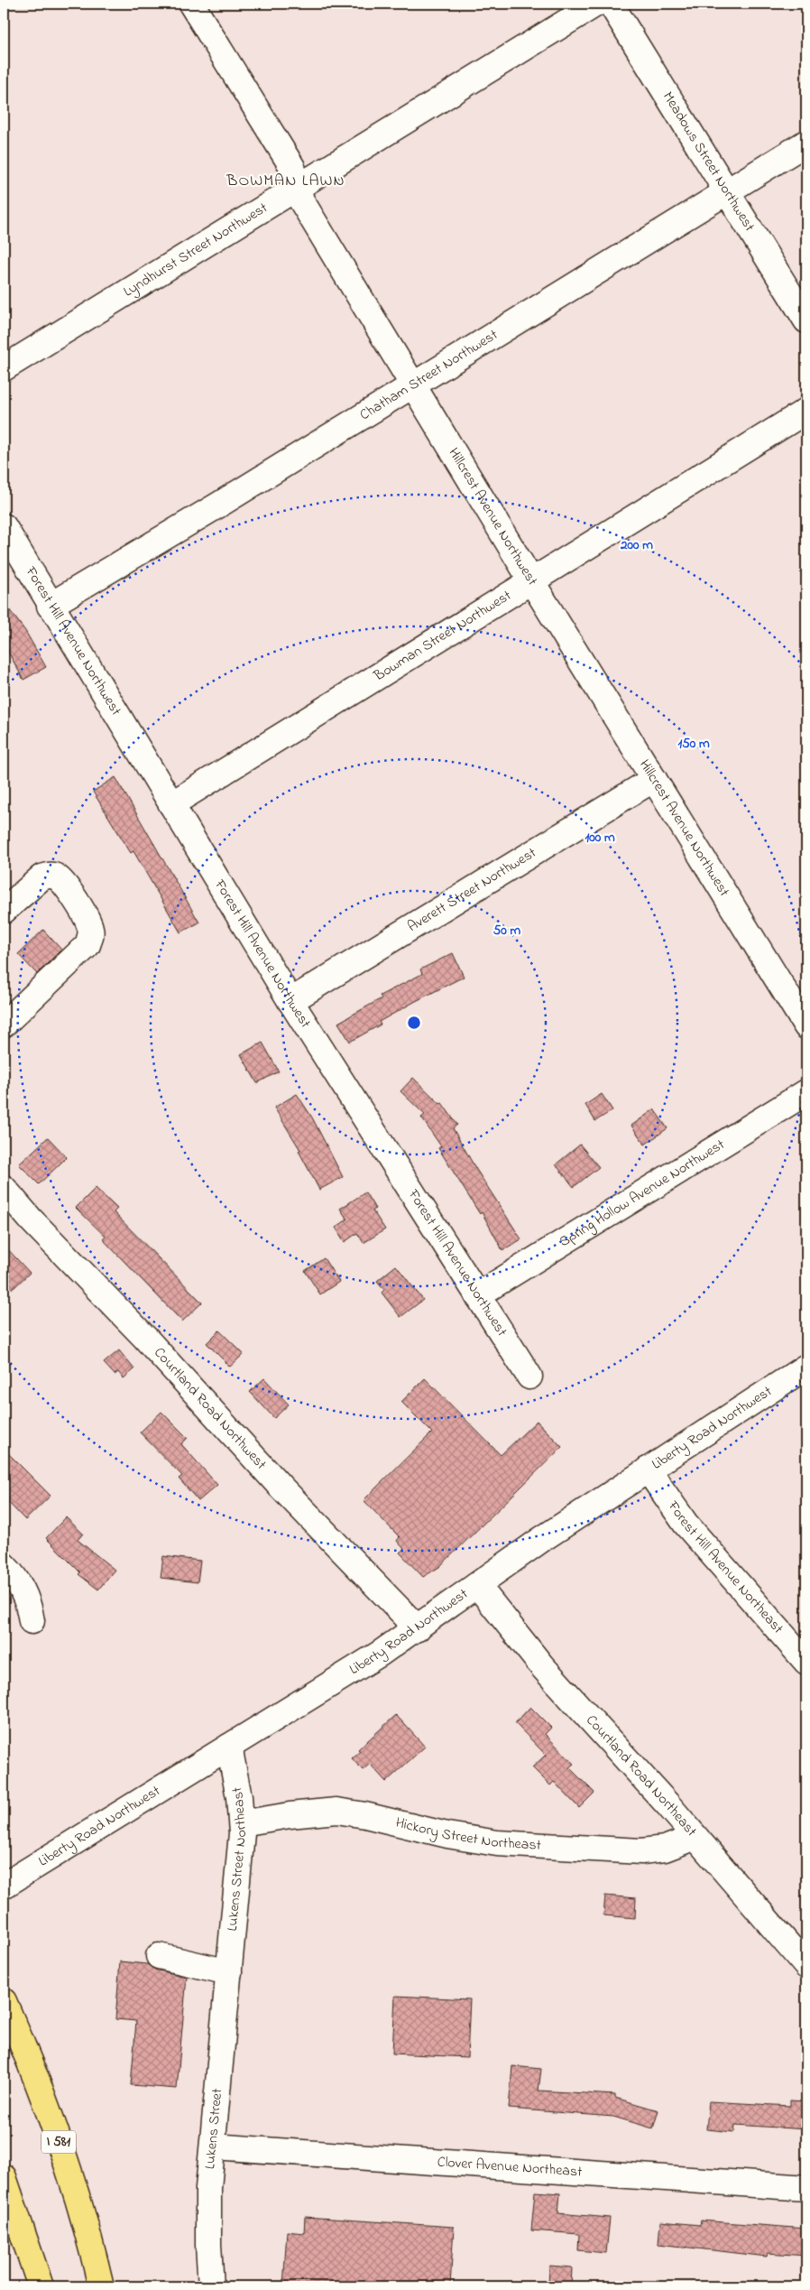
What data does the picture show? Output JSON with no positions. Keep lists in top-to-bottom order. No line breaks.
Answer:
{"streets":{"highway":["I 581"],"street":["Meadows Street Northwest","Lyndhurst Street Northwest","Chatham Street Northwest","Hillcrest Avenue Northwest","Bowman Street Northwest","Forest Hill Avenue Northwest","Averett Street Northwest","Spring Hollow Avenue Northwest","Courtland Road Northwest","Liberty Road Northwest","Forest Hill Avenue Northeast","Courtland Road Northeast","Hickory Street Northeast","Lukens Street Northeast","Lukens Street","Clover Avenue Northeast"]},"crossings":[["Meadows Street Northwest","Chatham Street Northwest"],["Lyndhurst Street Northwest","Hillcrest Avenue Northwest"],["Chatham Street Northwest","Hillcrest Avenue Northwest"],["Chatham Street Northwest","Forest Hill Avenue Northwest"],["Hillcrest Avenue Northwest","Bowman Street Northwest"],["Hillcrest Avenue Northwest","Averett Street Northwest"],["Bowman Street Northwest","Forest Hill Avenue Northwest"],["Forest Hill Avenue Northwest","Averett Street Northwest"],["Forest Hill Avenue Northwest","Spring Hollow Avenue Northwest"],["Courtland Road Northwest","Liberty Road Northwest"],["Liberty Road Northwest","Forest Hill Avenue Northeast"],["Liberty Road Northwest","Courtland Road Northeast"],["Liberty Road Northwest","Lukens Street Northeast"],["Courtland Road Northeast","Hickory Street Northeast"],["Hickory Street Northeast","Lukens Street Northeast"],["Lukens Street Northeast","Lukens Street"],["Lukens Street","Clover Avenue Northeast"]],"districts":["BOWMAN LAWN"],"rings":["200 m","150 m","100 m","50 m"]}
